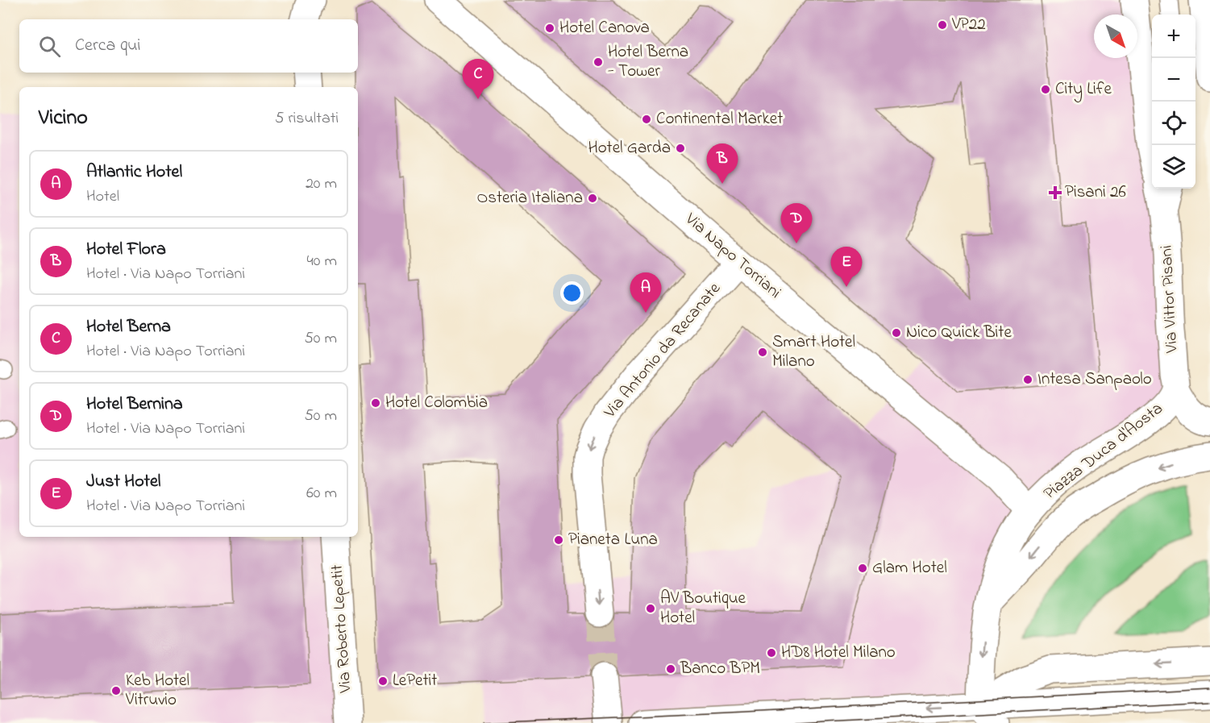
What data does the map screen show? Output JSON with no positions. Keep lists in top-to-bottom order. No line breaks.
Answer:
{"streets":{"street":["Via Napo Torriani","Via Vittor Pisani","Via Antonio da Recanate","Piazza Duca d'Aosta","Via Roberto Lepetit"]},"crossings":[["Via Napo Torriani","Via Antonio da Recanate"],["Via Napo Torriani","Piazza Duca d'Aosta"],["Via Vittor Pisani","Piazza Duca d'Aosta"]],"one_way":["Via Antonio da Recanate"],"places":{"other":["VP22","Hotel Canova","Hotel Berna - Tower","City Life","Continental Market","Hotel Garda","Osteria Italiana","Nico Quick Bite","Smart Hotel Milano","Intesa Sanpaolo","Hotel Colombia","Pianeta Luna","Glam Hotel","AV Boutique Hotel","HD8 Hotel Milano","Banco BPM","LePetit","Keb Hotel Vitruvio"],"health":["Pisani 26"]},"north":"bottom right","page":{"map_buttons":["+","−"],"search":"Cerca qui","pins":["C","B","D","E","A"],"heading":["Vicino","5 risultati"],"list":[{"mark":"A","name":"Atlantic Hotel","note":"Hotel","value":"20 m"},{"mark":"B","name":"Hotel Flora","note":"Hotel · Via Napo Torriani","value":"40 m"},{"mark":"C","name":"Hotel Berna","note":"Hotel · Via Napo Torriani","value":"50 m"},{"mark":"D","name":"Hotel Bernina","note":"Hotel · Via Napo Torriani","value":"50 m"},{"mark":"E","name":"Just Hotel","note":"Hotel · Via Napo Torriani","value":"60 m"}]}}
